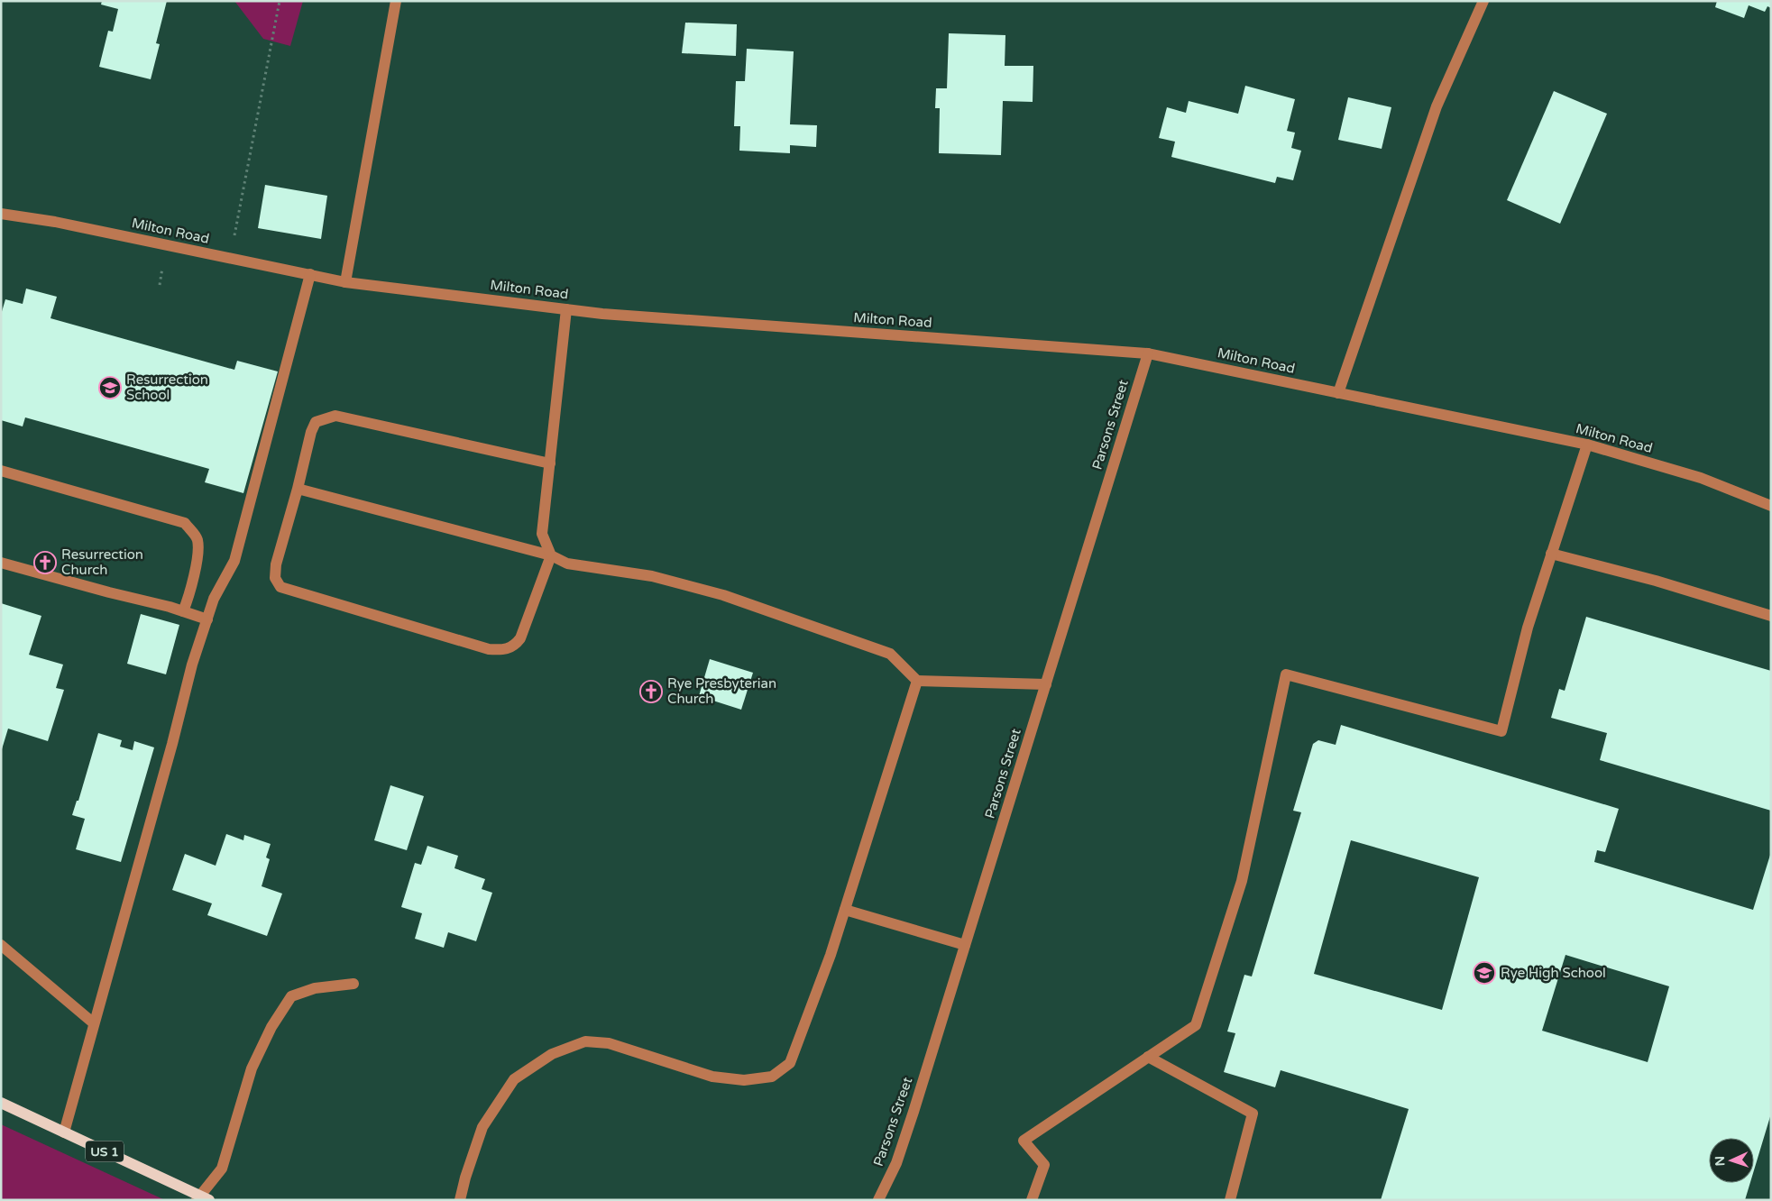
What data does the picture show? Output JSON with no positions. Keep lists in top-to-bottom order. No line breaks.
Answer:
{"streets":{"main road":["US 1"],"street":["Milton Road","Parsons Street"]},"crossings":[["Milton Road","Parsons Street"]],"places":{"school or university":["Resurrection School","Rye High School"],"church":["Resurrection Church","Rye Presbyterian Church"]},"north":"left"}
